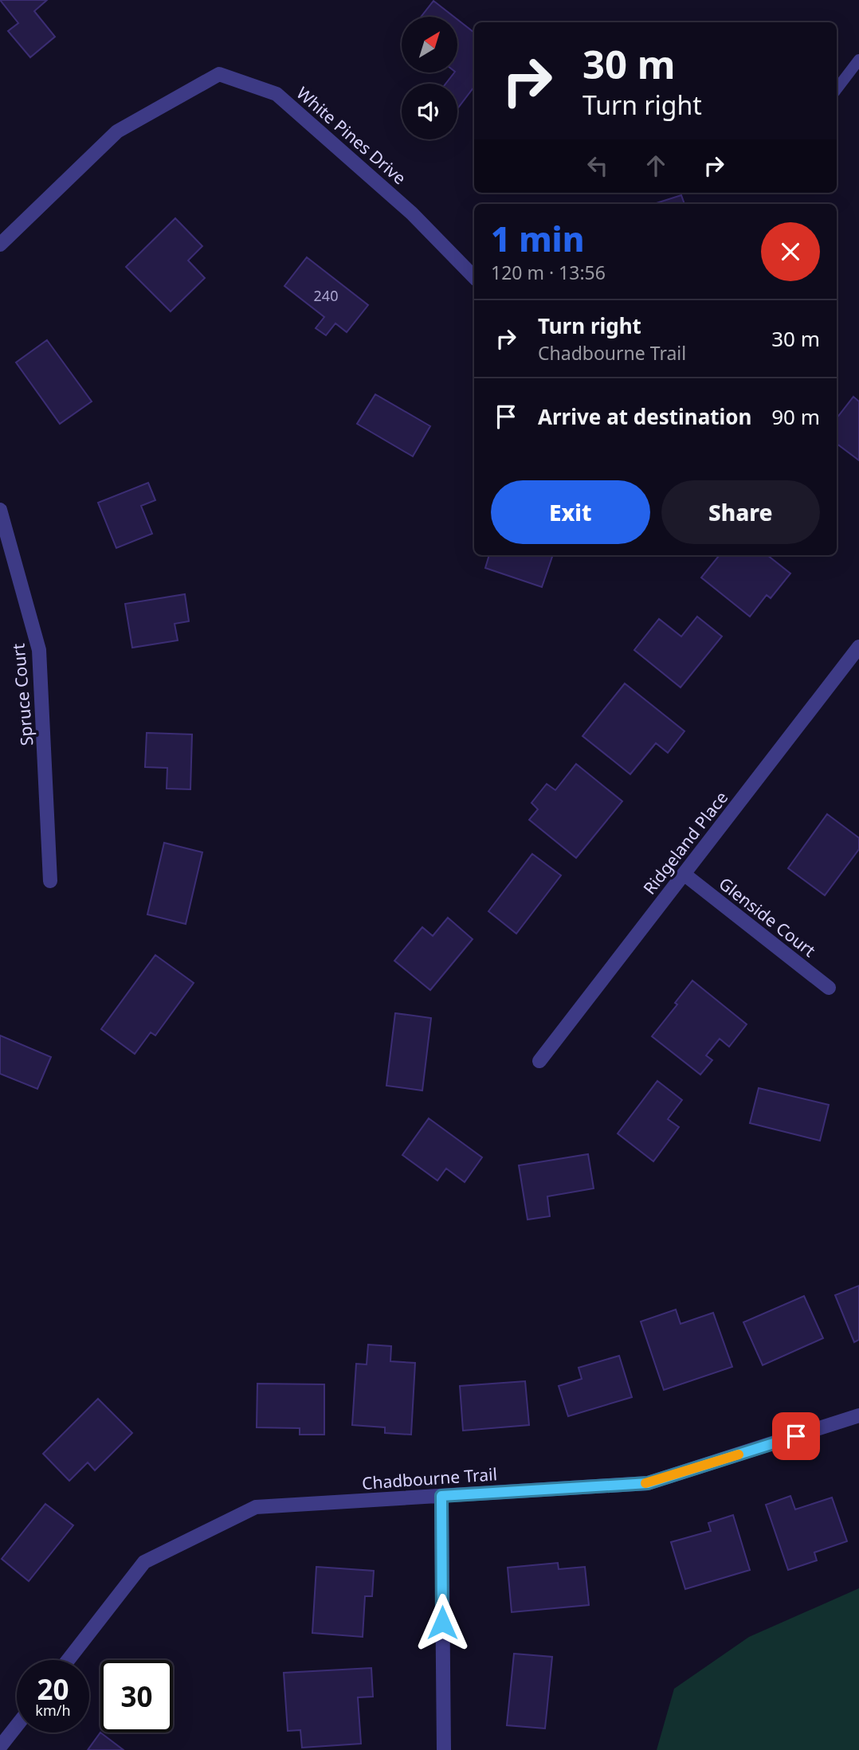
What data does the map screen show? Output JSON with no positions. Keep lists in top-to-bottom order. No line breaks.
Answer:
{"streets":{"street":["White Pines Drive","Spruce Court","Ridgeland Place","Glenside Court","Chadbourne Trail"]},"crossings":[["Ridgeland Place","Glenside Court"]],"house_numbers":["240"],"north":"top right","page":{"turn":["30 m","Turn right"],"heading":["1 min","120 m · 13:56"],"list":[{"name":"Turn right","note":"Chadbourne Trail","value":"30 m"},{"name":"Arrive at destination","value":"90 m"}],"buttons":["Exit","Share"],"speed":"20 km/h","limit":"30"}}
